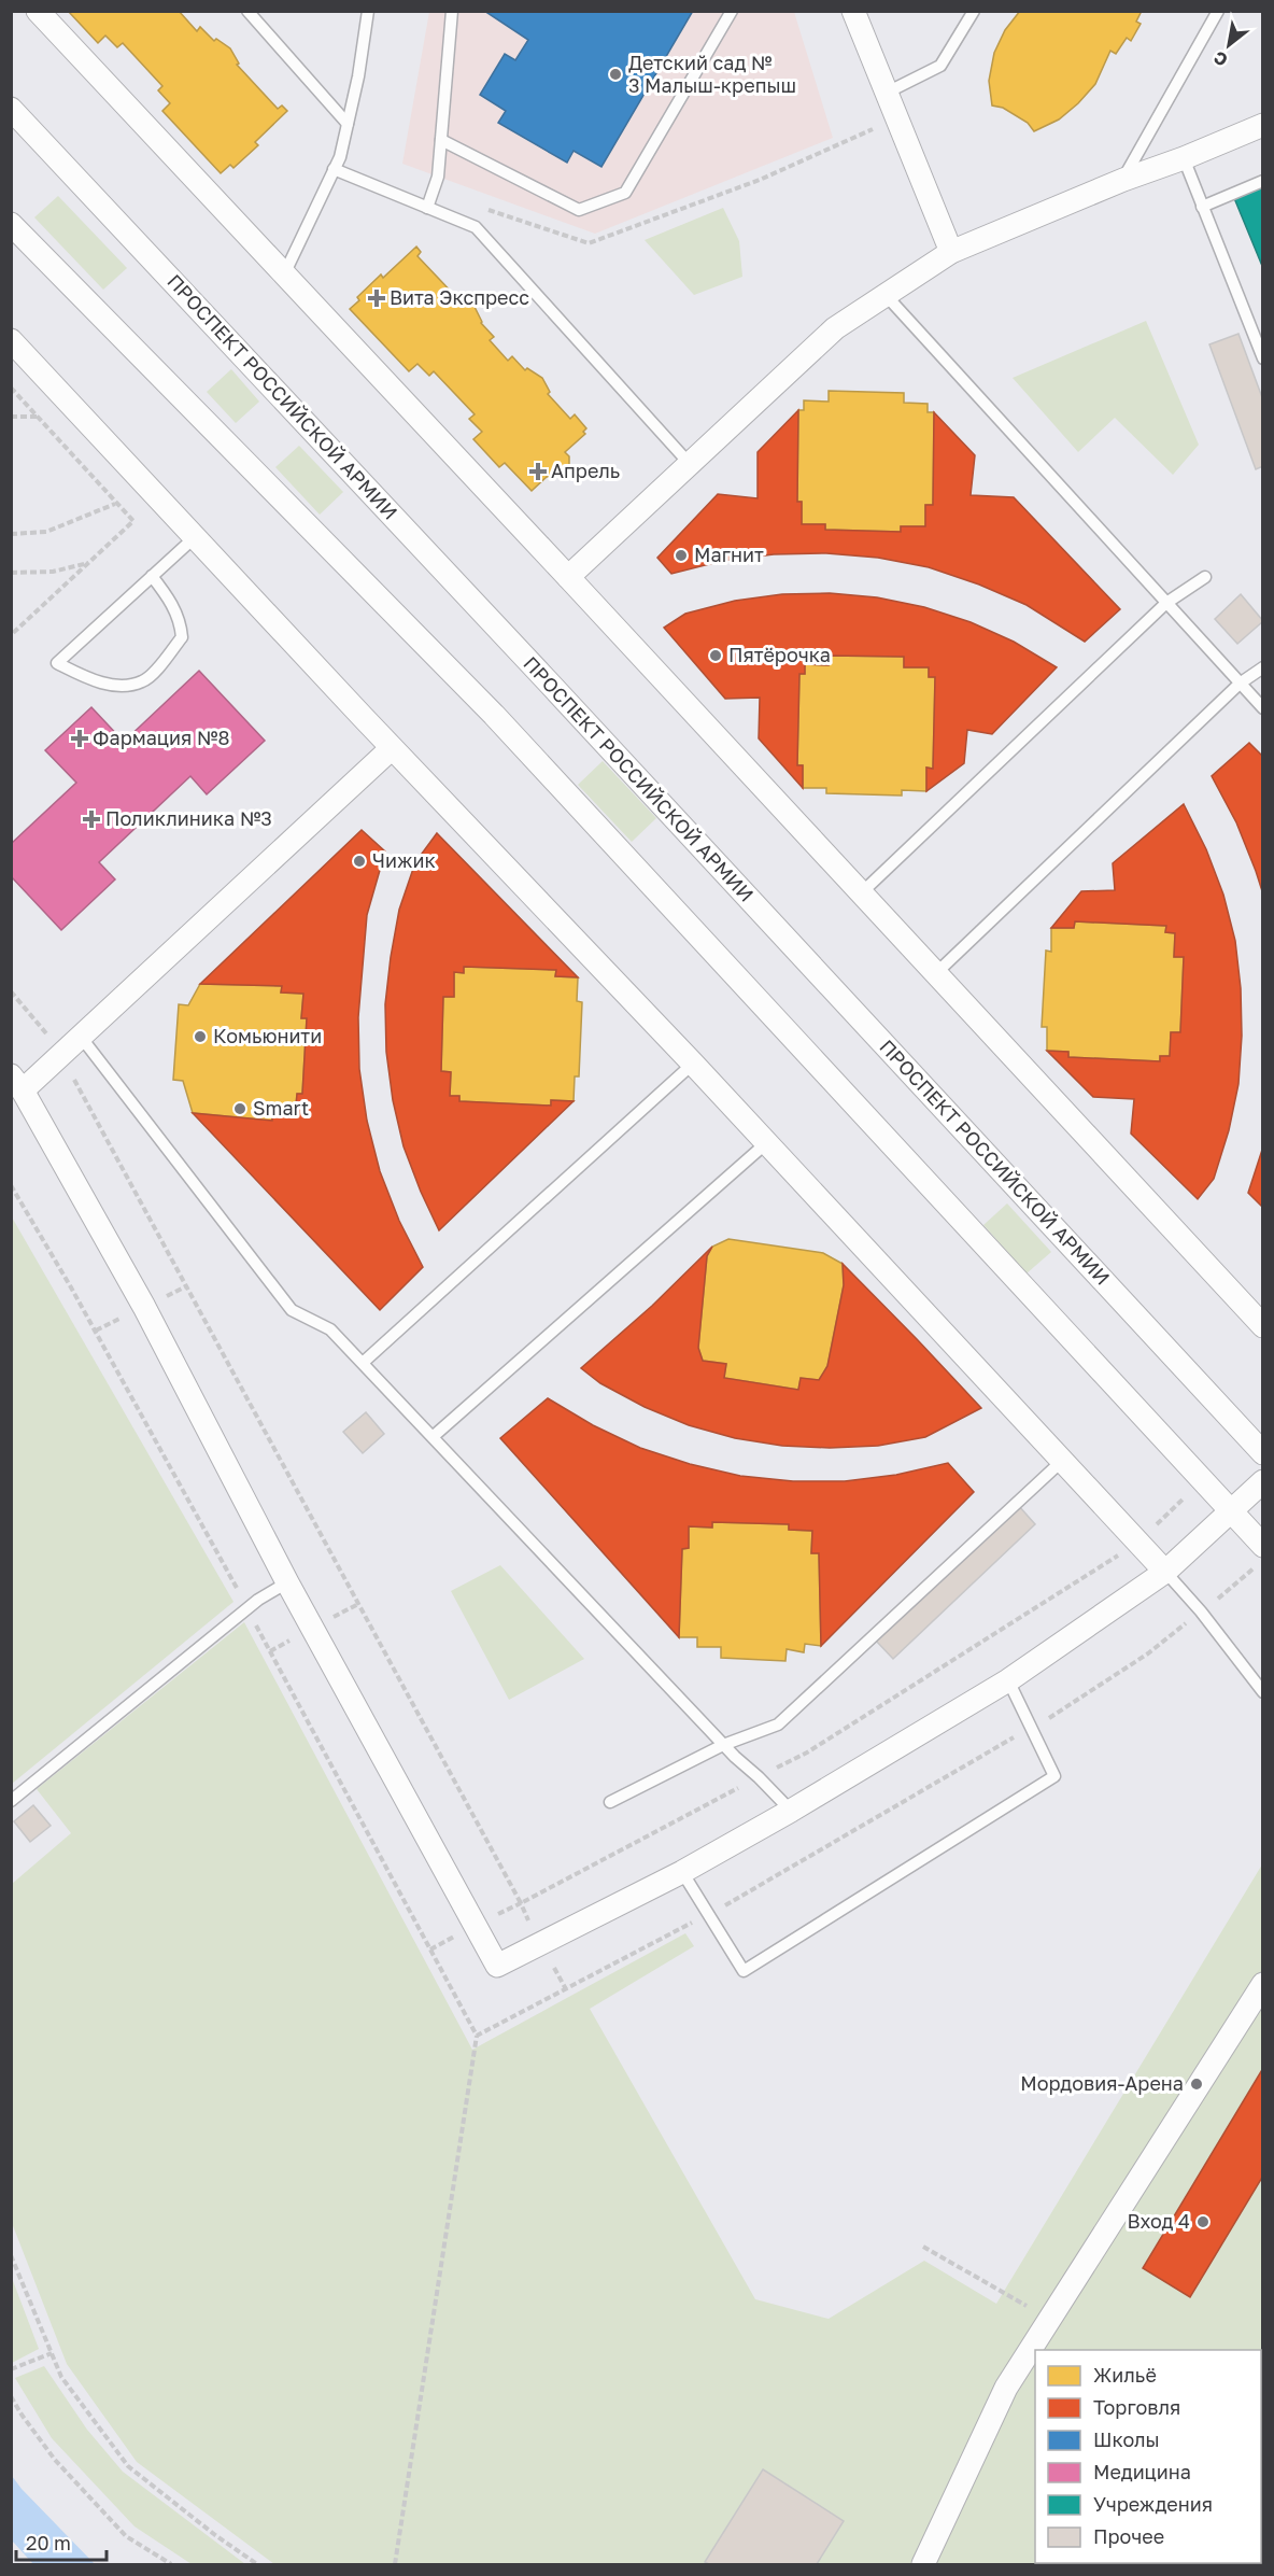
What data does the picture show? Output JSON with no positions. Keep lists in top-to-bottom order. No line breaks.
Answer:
{"streets":{"street":["ПРОСПЕКТ РОССИЙСКОЙ АРМИИ"]},"places":{"other":["Детский сад № 3 Малыш-крепыш","Магнит","Пятёрочка","Чижик","Комьюнити","Smart","Мордовия-Арена","Вход 4"],"health":["Вита Экспресс","Апрель","Фармация №8","Поликлиника №3"]},"legend":["Жильё","Торговля","Школы","Медицина","Учреждения","Прочее"],"scale_bar":"20 m","north":"bottom left"}
